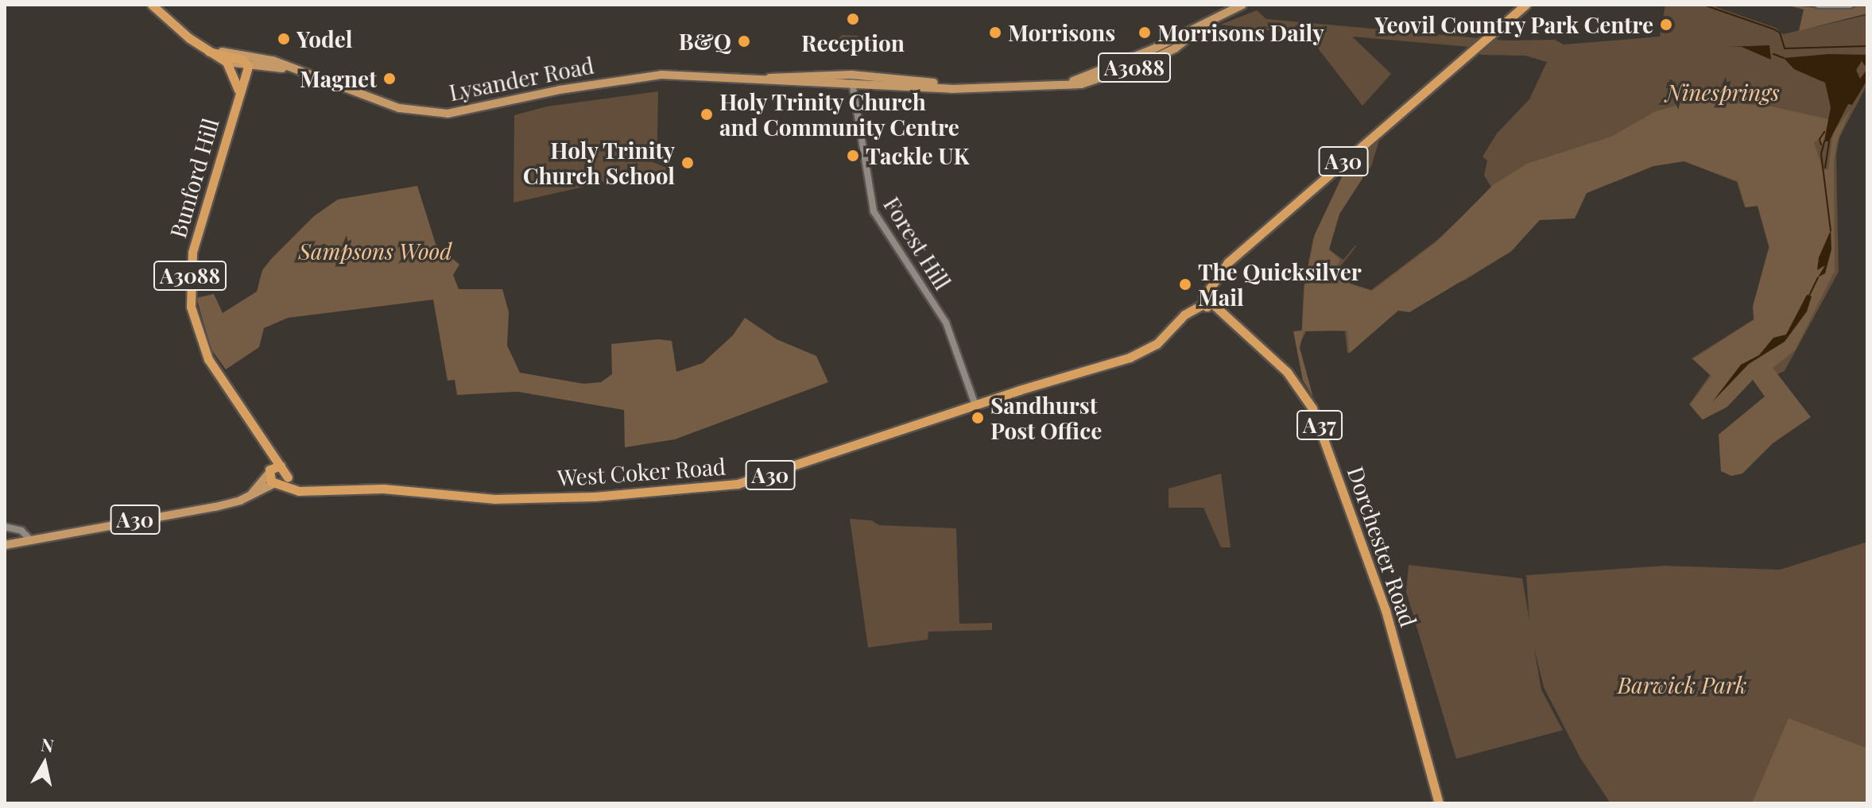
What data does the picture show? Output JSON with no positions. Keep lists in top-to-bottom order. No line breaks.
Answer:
{"streets":{"highway":["A3088","A30","Bunford Hill","A37","West Coker Road","Dorchester Road"],"main road":["Lysander Road"],"street":["Forest Hill"]},"crossings":[["A3088","Lysander Road"],["A3088","Bunford Hill"],["Lysander Road","Forest Hill"],["A30","West Coker Road"],["A30","Dorchester Road"],["Forest Hill","West Coker Road"],["West Coker Road","Dorchester Road"]],"parks":["Ninesprings","Sampsons Wood","Barwick Park"],"places":["Reception","Yeovil Country Park Centre","Morrisons","Morrisons Daily","Yodel","B&Q","Magnet","Holy Trinity Church and Community Centre","Tackle UK","Holy Trinity Church School","The Quicksilver Mail","Sandhurst Post Office"],"north":"top"}
